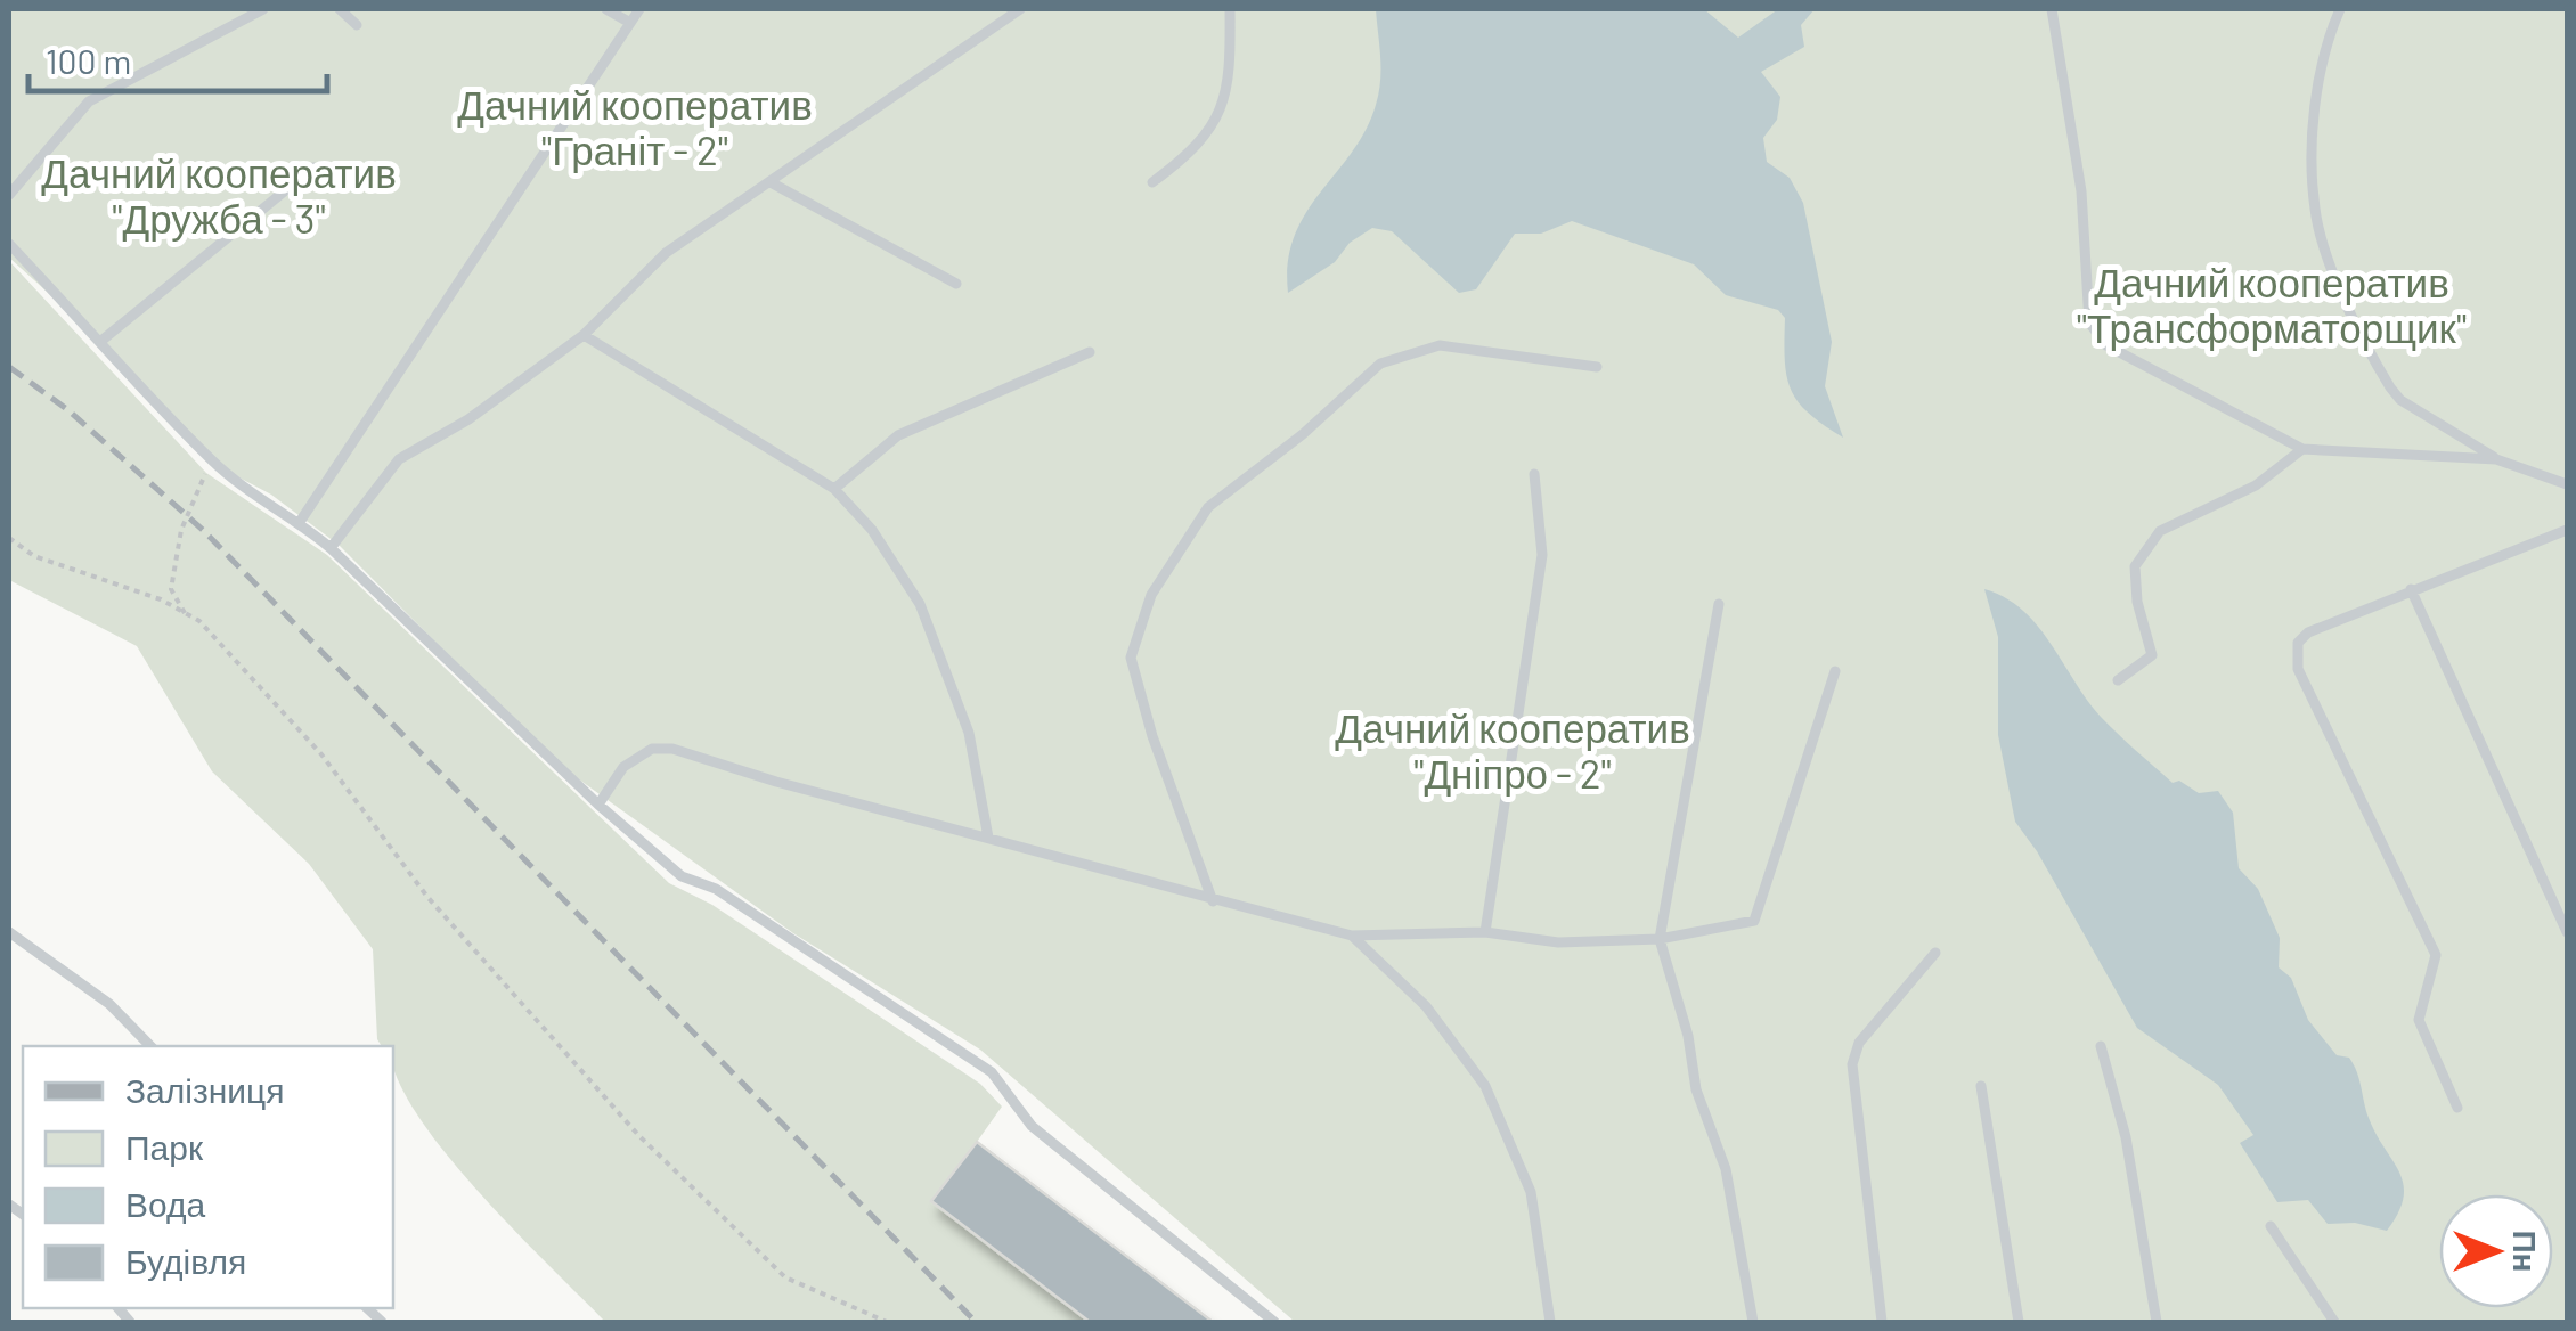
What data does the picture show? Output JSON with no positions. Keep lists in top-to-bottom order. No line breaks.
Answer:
{"parks":["Дачний кооператив \"Граніт - 2\"","Дачний кооператив \"Дружба - 3\"","Дачний кооператив \"Трансформаторщик\"","Дачний кооператив \"Дніпро - 2\""],"legend":["Залізниця","Парк","Вода","Будівля"],"scale_bar":"100 m","north":"right"}
